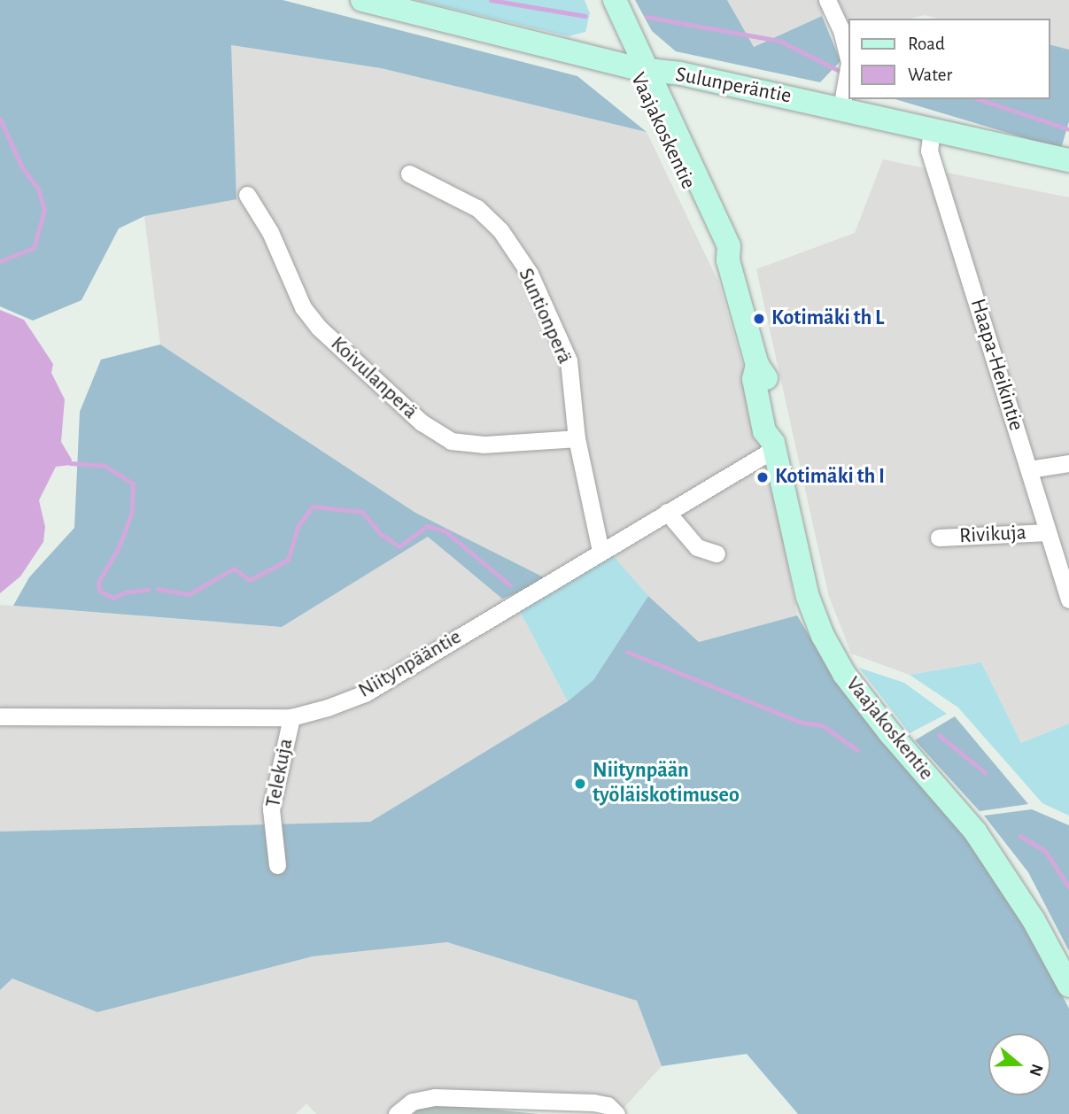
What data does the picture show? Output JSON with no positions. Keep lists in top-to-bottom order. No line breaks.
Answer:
{"streets":{"main road":["Sulunperäntie","Vaajakoskentie"],"street":["Suntionperä","Haapa-Heikintie","Koivulanperä","Rivikuja","Niitynpääntie","Telekuja"]},"crossings":[["Sulunperäntie","Vaajakoskentie"],["Sulunperäntie","Haapa-Heikintie"],["Vaajakoskentie","Niitynpääntie"],["Suntionperä","Koivulanperä"],["Suntionperä","Niitynpääntie"],["Haapa-Heikintie","Rivikuja"],["Niitynpääntie","Telekuja"]],"places":["Kotimäki th L","Kotimäki th I","Niitynpään työläiskotimuseo"],"legend":["Road","Water"],"north":"right"}
